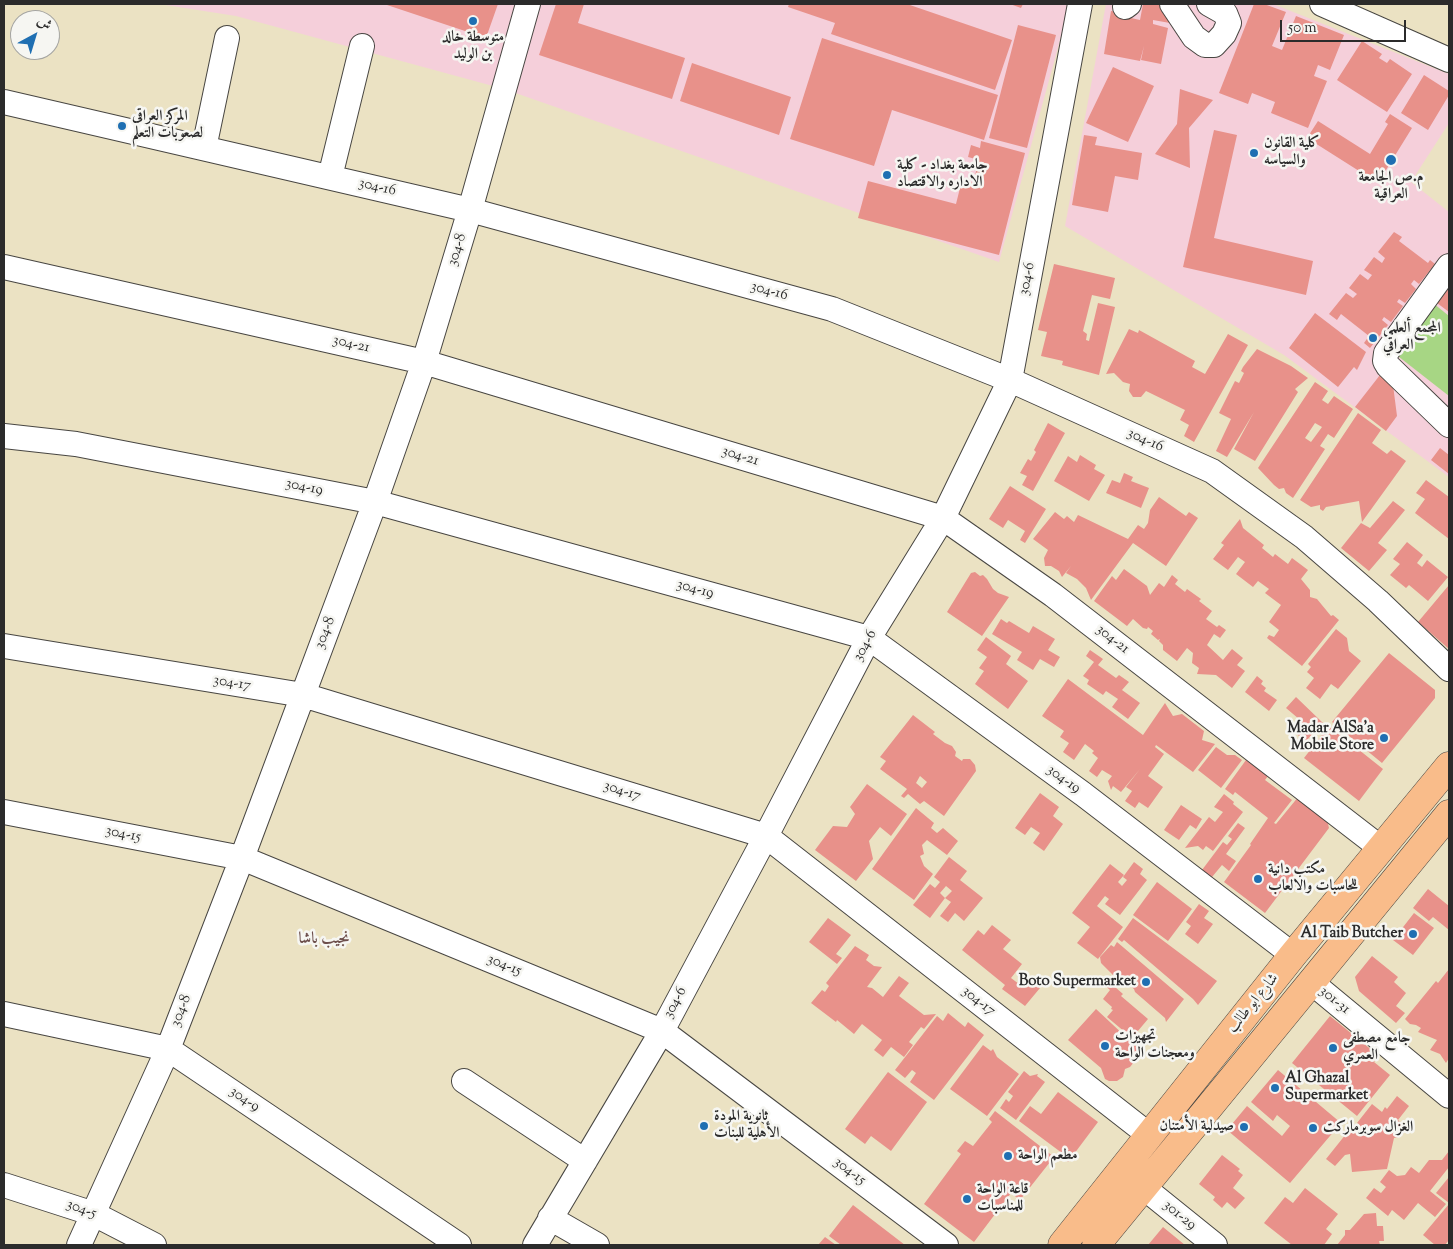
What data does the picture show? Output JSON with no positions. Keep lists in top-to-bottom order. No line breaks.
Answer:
{"streets":{"main road":["شارع ابو طالب"],"street":["304-16","304-8","304-6","304-21","304-19","304-17","304-15","301-31","304-9","304-5","301-29"]},"crossings":[["304-16","304-8"],["304-16","304-6"],["304-8","304-21"],["304-8","304-19"],["304-8","304-17"],["304-8","304-15"],["304-8","304-9"],["304-8","304-5"],["304-6","304-21"],["304-6","304-19"],["304-6","304-17"],["304-6","304-15"],["304-21","شارع ابو طالب"],["304-19","شارع ابو طالب"],["304-17","شارع ابو طالب"],["301-31","شارع ابو طالب"],["شارع ابو طالب","301-29"]],"districts":["نجيب باشا"],"places":["متوسطة خالد بن الوليد","المركز العراقي لصعوبات التعلم","كلية القانون والسياسه","م.ص الجامعة العراقية","جامعة بغداد - كلية الاداره والاقتصاد","المجمع ألعلمي العراقي","Madar AlSa'a Mobile Store","مكتب دانية للحاسبات والالعاب","Al Taib Butcher","Boto Supermarket","تجهيزات ومعجنات الواحة","جامع مصطفى العمري","Al Ghazal Supermarket","ثانوية المودة الأهلية للبنات","صيدلية الأمتنان","الغزال سوبرماركت","مطعم الواحة","قاعة الواحة للمناسبات"],"scale_bar":"50 m","north":"top right"}
